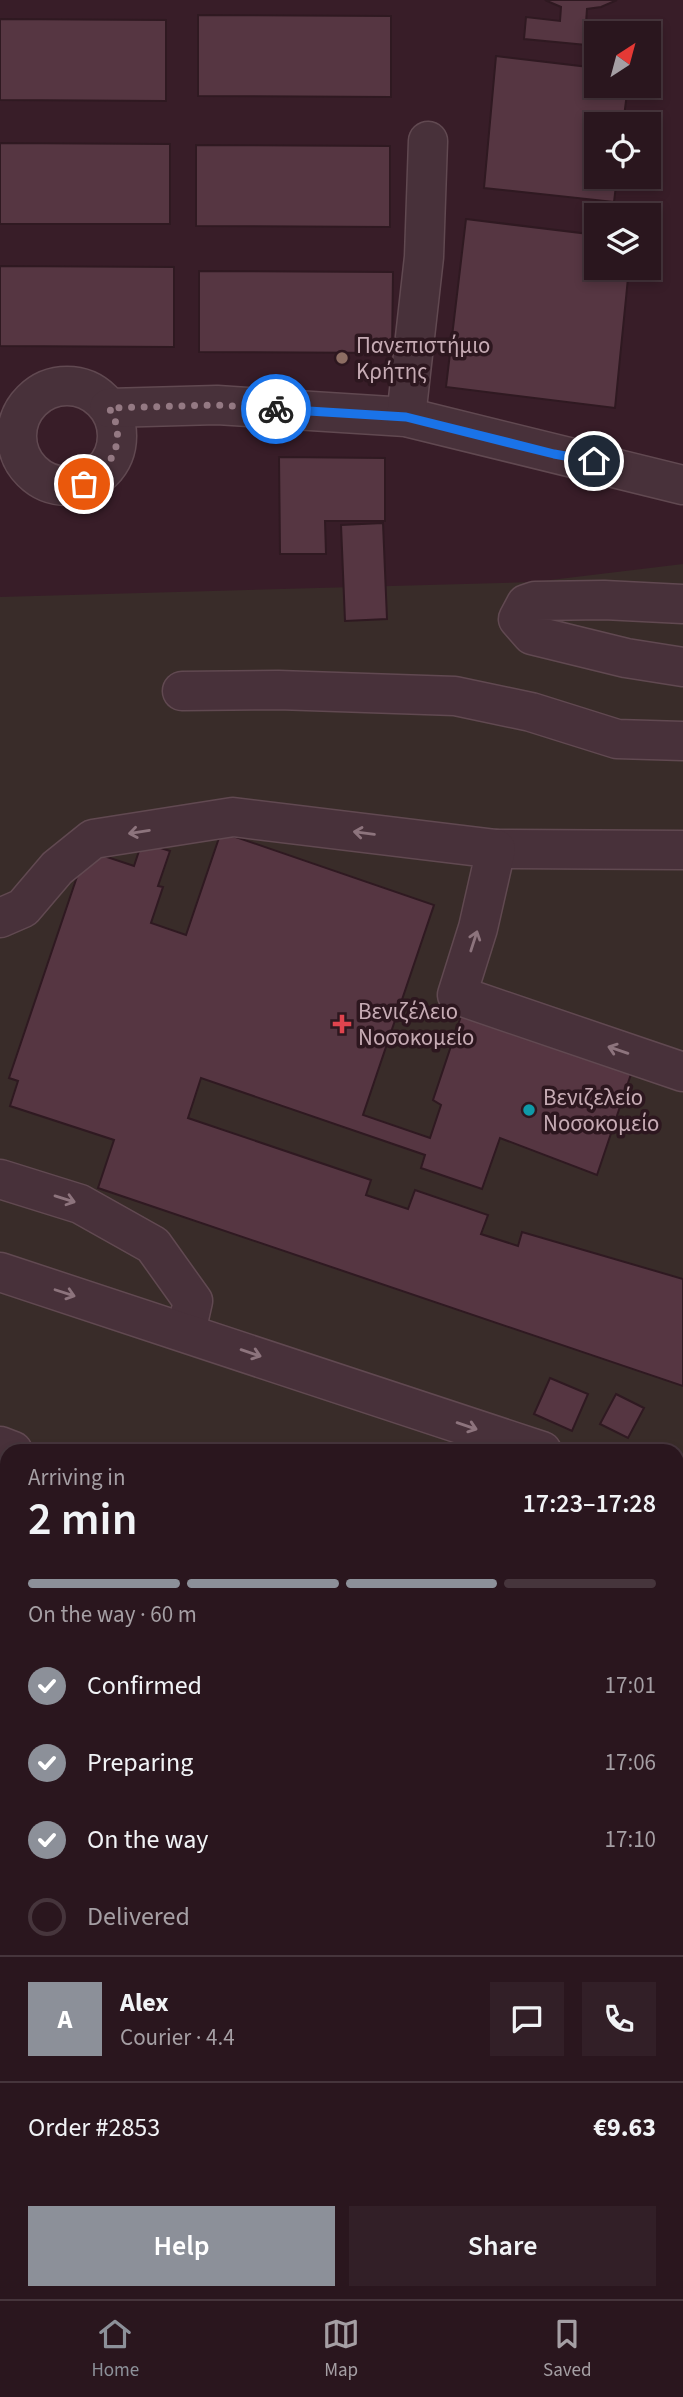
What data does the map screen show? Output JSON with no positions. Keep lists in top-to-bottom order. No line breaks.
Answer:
{"places":{"other":["Πανεπιστήμιο Κρήτης","Βενιζελείο Νοσοκομείο"],"health":["Βενιζέλειο Νοσοκομείο"]},"north":"top right","page":{"heading":["2 min","Arriving in","17:23–17:28"],"panel":["Alex","Courier · 4.4","Order #2853","€9.63"],"bar":"On the way · 60 m","list":[["Confirmed","17:01"],["Preparing","17:06"],["On the way","17:10"],"Delivered"],"round":"A","buttons":["Help","Share"],"tabs":["Home","Map","Saved"]}}
